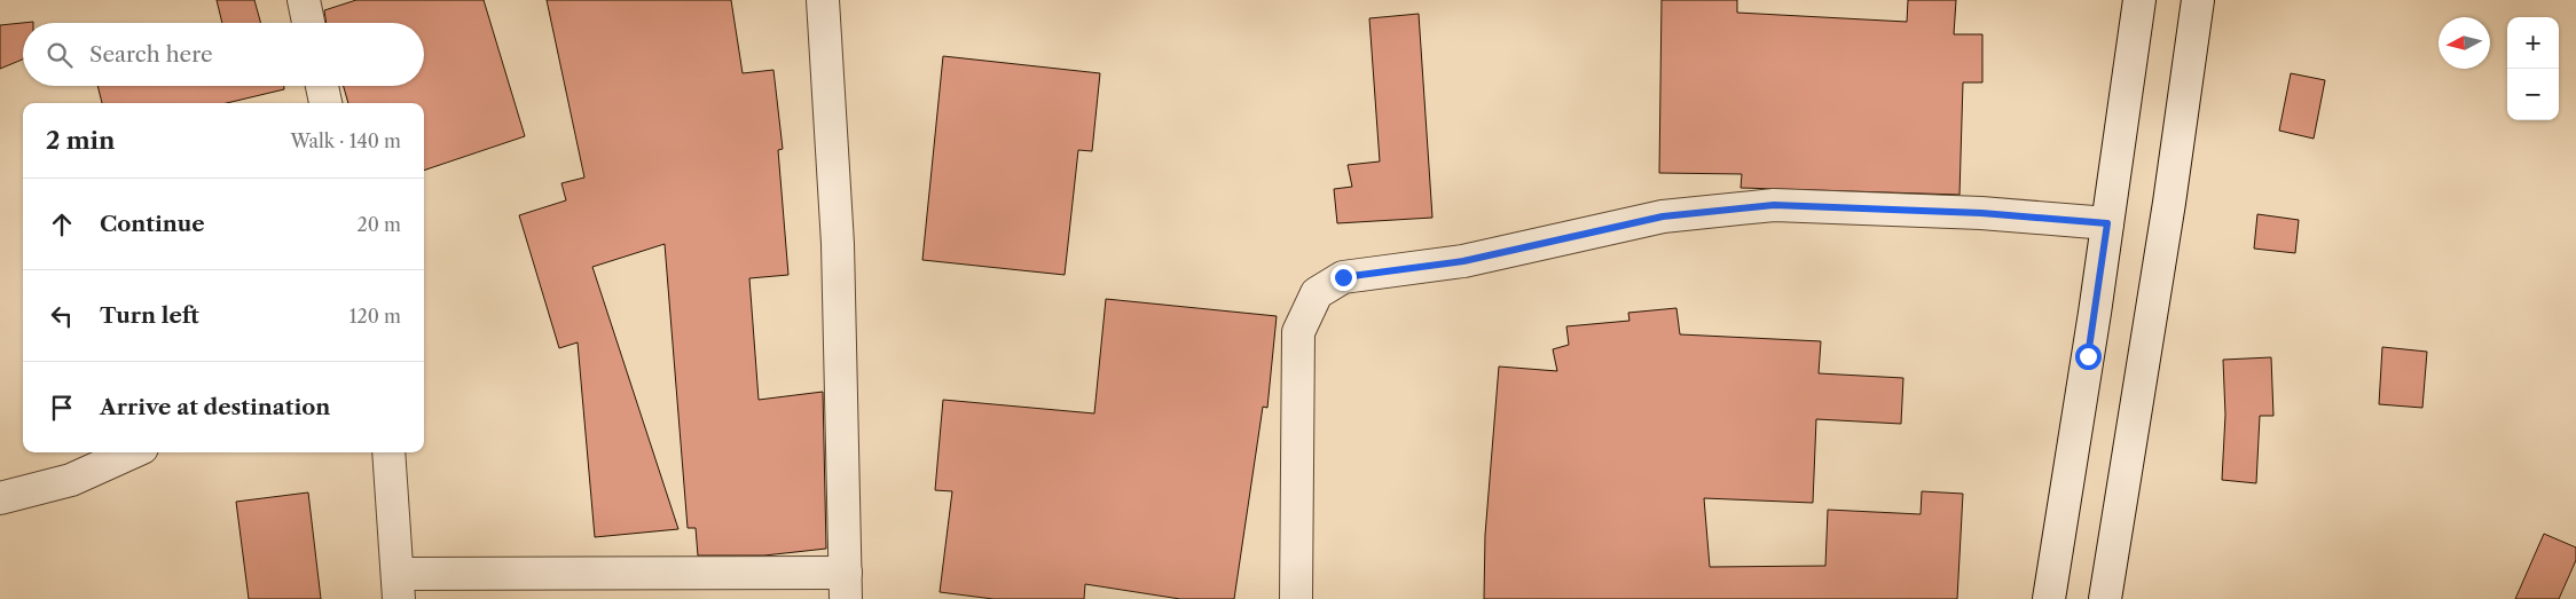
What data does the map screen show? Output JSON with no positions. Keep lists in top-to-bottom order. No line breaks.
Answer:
{"north":"left","page":{"map_buttons":["+","−"],"search":"Search here","heading":["2 min","Walk · 140 m"],"list":[["Continue","20 m"],["Turn left","120 m"],"Arrive at destination"]}}
